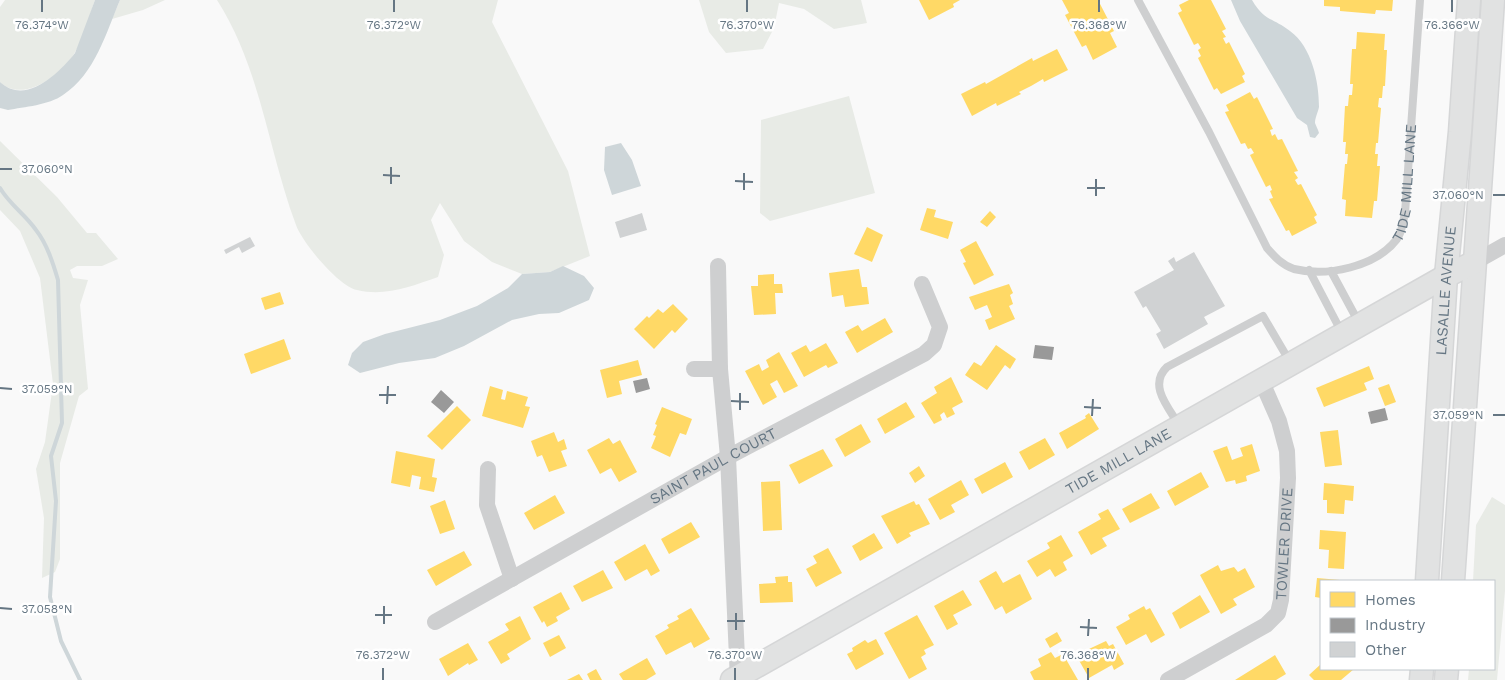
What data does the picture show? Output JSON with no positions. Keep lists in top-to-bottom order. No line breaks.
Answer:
{"streets":{"main road":["TIDE MILL LANE","LASALLE AVENUE"],"street":["SAINT PAUL COURT","TOWLER DRIVE"]},"crossings":[["TIDE MILL LANE","LASALLE AVENUE"],["TIDE MILL LANE","TOWLER DRIVE"]],"legend":["Homes","Industry","Other"],"coordinates":["76.374°W","76.372°W","76.370°W","76.368°W","76.366°W","37.060°N","37.059°N","37.058°N"]}
